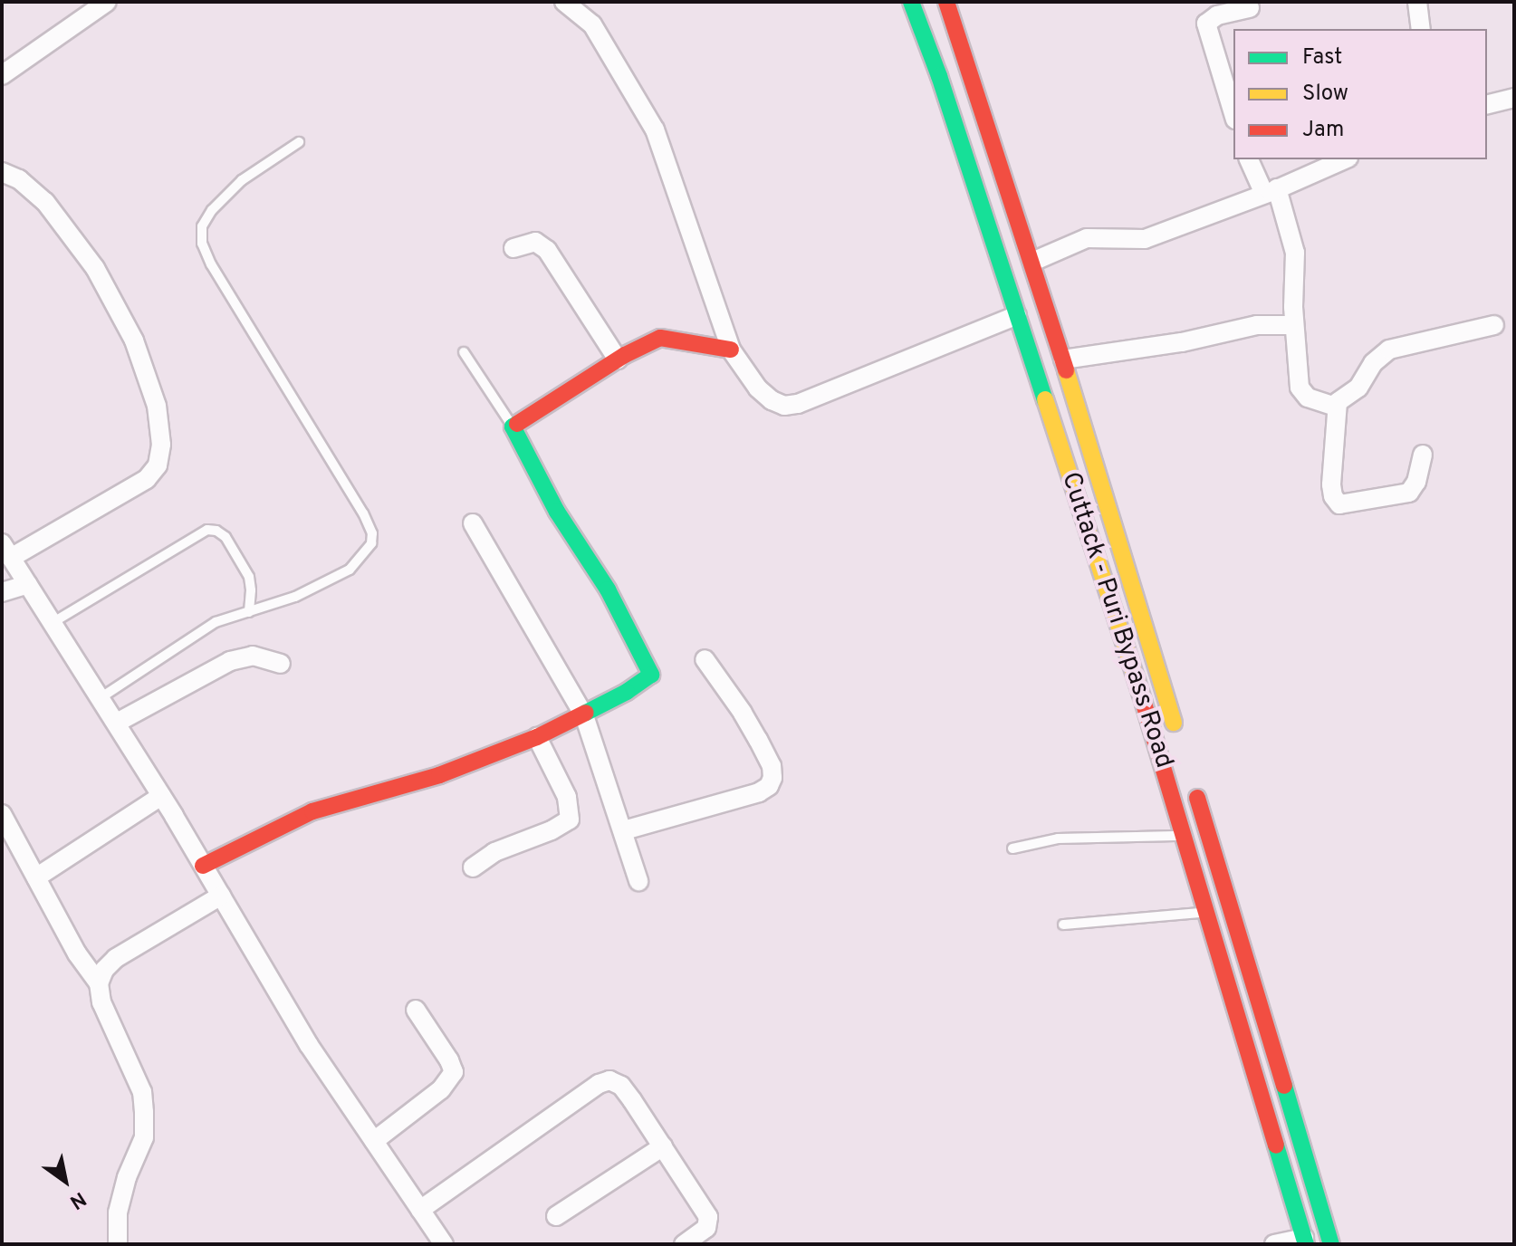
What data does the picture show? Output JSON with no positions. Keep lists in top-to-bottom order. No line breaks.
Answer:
{"streets":{"main road":["Cuttack - Puri Bypass Road"]},"legend":["Fast","Slow","Jam"],"north":"bottom right"}
